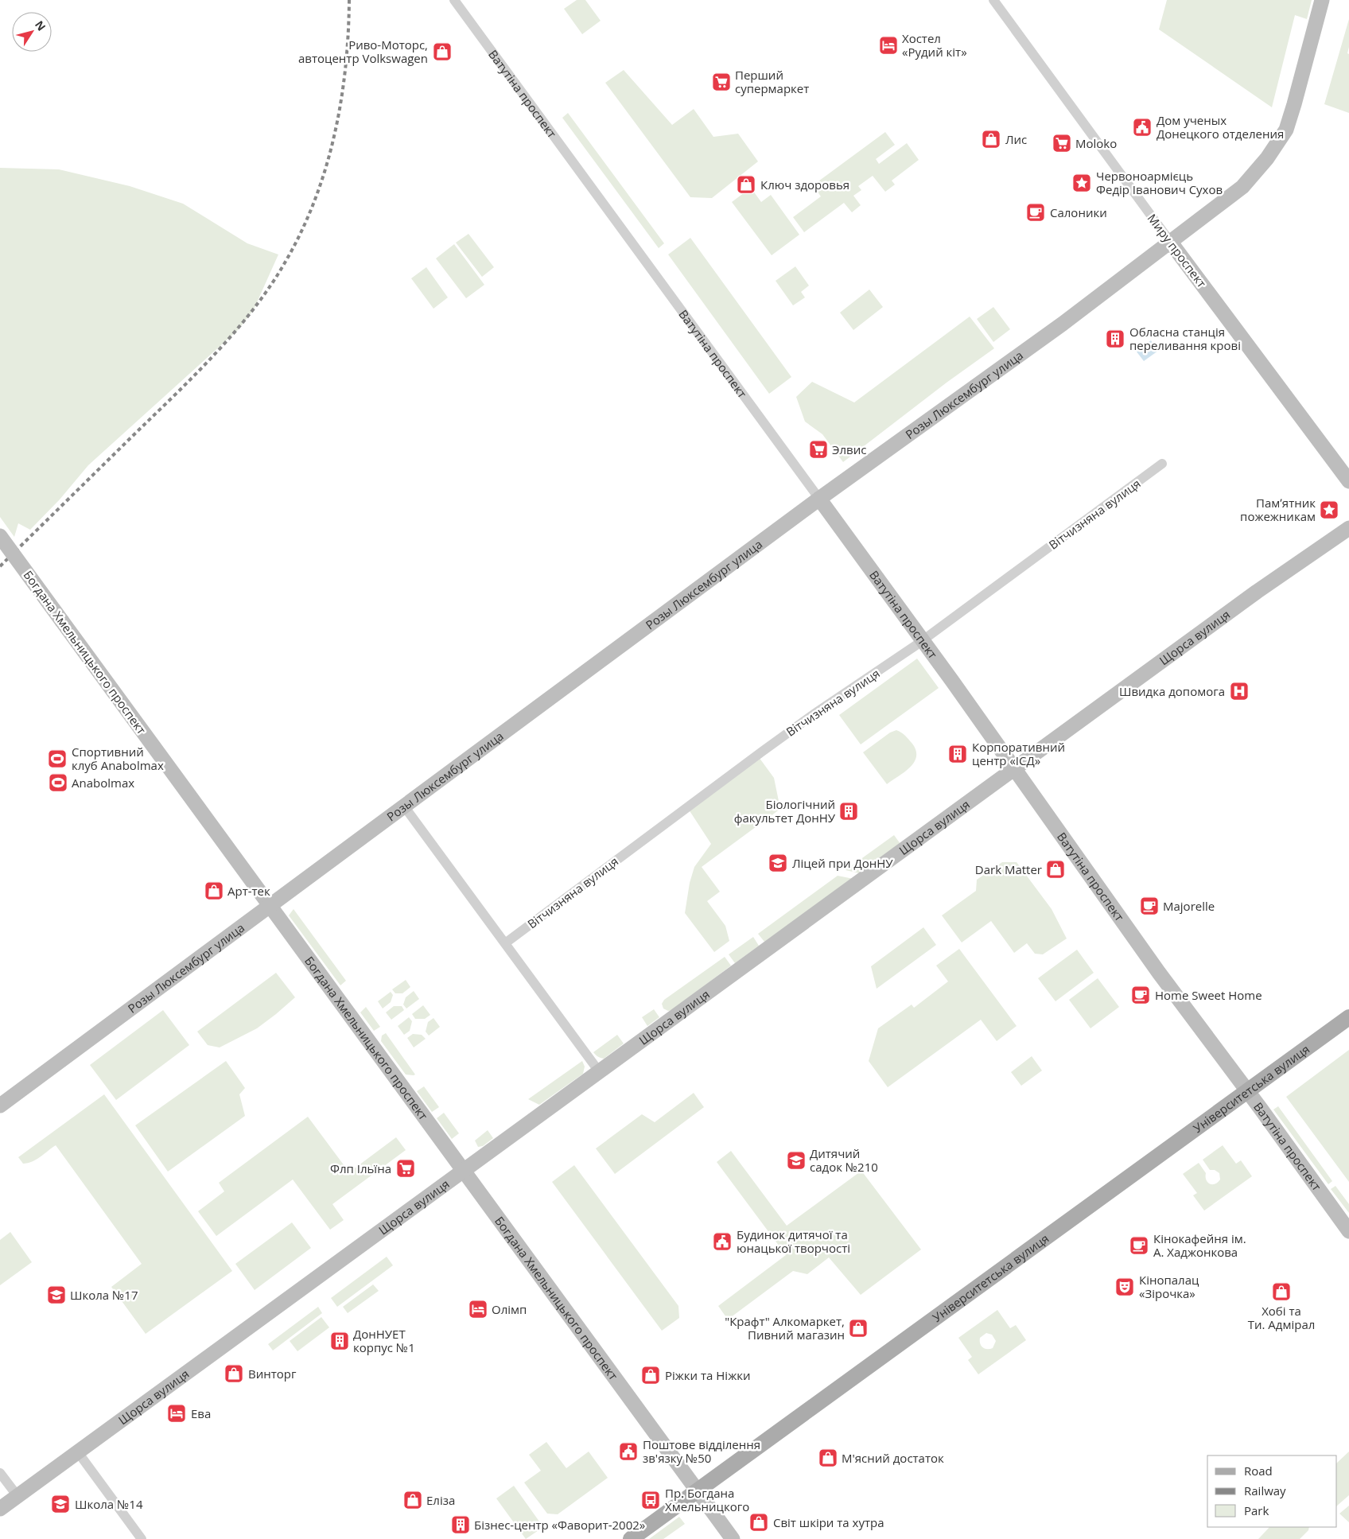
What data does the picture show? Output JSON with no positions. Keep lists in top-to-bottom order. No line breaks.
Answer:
{"streets":{"main road":["Університетська вулиця"],"street":["Ватутіна проспект","Миру проспект","Розы Люксембург улица","Вітчизняна вулиця","Щорса вулиця","Богдана Хмельницького проспект"]},"crossings":[["Ватутіна проспект","Розы Люксембург улица"],["Ватутіна проспект","Вітчизняна вулиця"],["Ватутіна проспект","Щорса вулиця"],["Ватутіна проспект","Університетська вулиця"],["Миру проспект","Розы Люксембург улица"],["Розы Люксембург улица","Богдана Хмельницького проспект"],["Щорса вулиця","Богдана Хмельницького проспект"],["Богдана Хмельницького проспект","Університетська вулиця"]],"places":{"hotel":["Хостел «Рудий кіт»","Олімп","Ева"],"shop":["Риво-Моторс, автоцентр Volkswagen","Лис","Ключ здоровья","Dark Matter","Арт-тек","Хобі та Ти. Адмірал","\"Крафт\" Алкомаркет, Пивний магазин","Винторг","Ріжки та Ніжки","М'ясний достаток","Еліза","Світ шкіри та хутра"],"supermarket":["Перший супермаркет","Moloko","Элвис","Флп Ільїна"],"public building":["Дом ученых Донецкого отделения","Будинок дитячої та юнацької творчості","Поштове відділення зв'язку №50"],"place":["Червоноармієць Федір Іванович Сухов","Памʼятник пожежникам"],"cafe":["Салоники","Majorelle","Home Sweet Home","Кінокафейня ім. А. Хаджонкова"],"building":["Обласна станція переливання крові","Корпоративний центр «ІСД»","Біологічний факультет ДонНУ","ДонНУЕТ корпус №1","Бізнес-центр «Фаворит-2002»"],"hospital":["Швидка допомога"],"sports":["Спортивний клуб Anabolmax","Anabolmax"],"school or university":["Ліцей при ДонНУ","Дитячий садок №210","Школа №17","Школа №14"],"theatre":["Кінопалац «Зірочка»"],"bus stop":["Пр. Богдана Хмельницкого"]},"legend":["Road","Railway","Park"],"north":"top right"}
